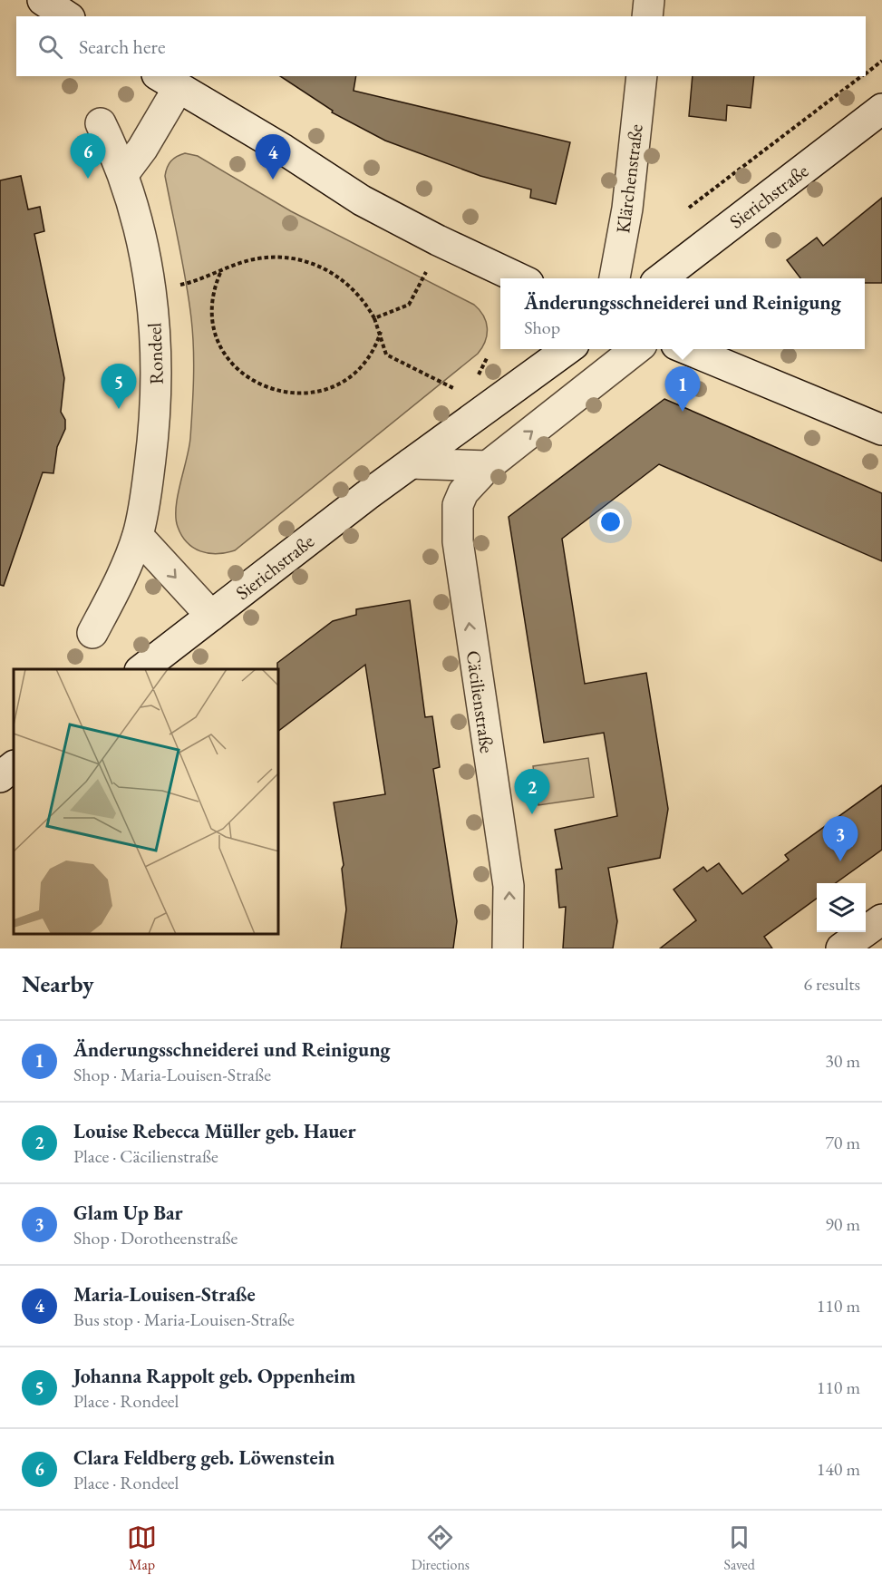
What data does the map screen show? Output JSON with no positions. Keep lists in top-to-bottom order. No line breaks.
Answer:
{"streets":{"street":["Klärchenstraße","Sierichstraße","Rondeel","Cäcilienstraße"]},"one_way":["Cäcilienstraße"],"page":{"search":"Search here","pins":["6","4","5","1","2","3"],"popup":["Änderungsschneiderei und Reinigung","Shop"],"heading":["Nearby","6 results"],"list":[{"mark":"1","name":"Änderungsschneiderei und Reinigung","note":"Shop · Maria-Louisen-Straße","value":"30 m"},{"mark":"2","name":"Louise Rebecca Müller geb. Hauer","note":"Place · Cäcilienstraße","value":"70 m"},{"mark":"3","name":"Glam Up Bar","note":"Shop · Dorotheenstraße","value":"90 m"},{"mark":"4","name":"Maria-Louisen-Straße","note":"Bus stop · Maria-Louisen-Straße","value":"110 m"},{"mark":"5","name":"Johanna Rappolt geb. Oppenheim","note":"Place · Rondeel","value":"110 m"},{"mark":"6","name":"Clara Feldberg geb. Löwenstein","note":"Place · Rondeel","value":"140 m"}],"nav":["Map","Directions","Saved"]}}
